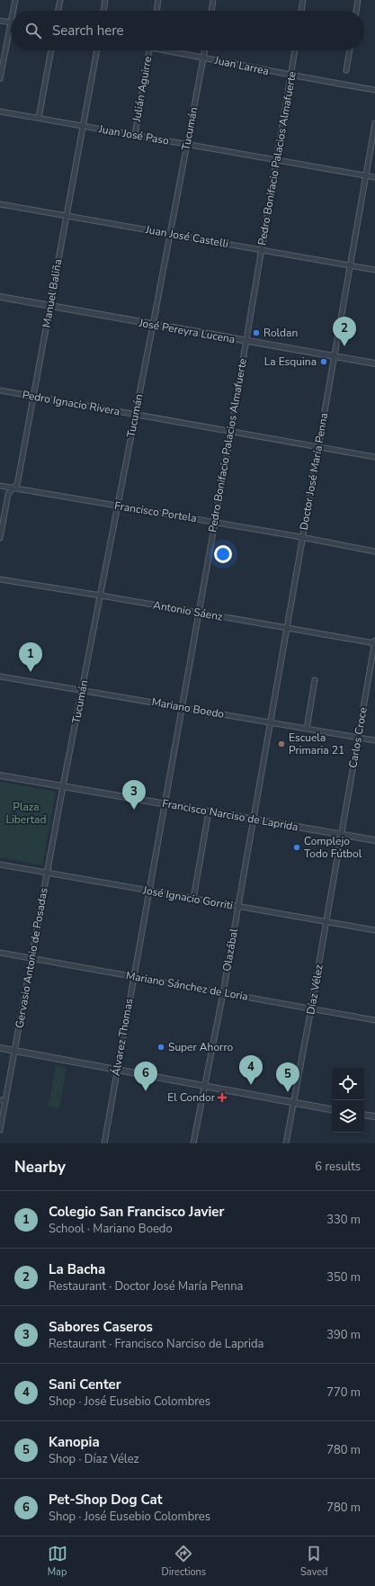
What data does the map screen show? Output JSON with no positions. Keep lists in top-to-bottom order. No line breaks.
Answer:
{"streets":{"street":["Juan Larrea","Julián Aguirre","Tucumán","Juan José Paso","Pedro Bonifacio Palacios Almafuerte","Juan José Castelli","Manuel Baliña","José Pereyra Lucena","Pedro Ignacio Rivera","Doctor José María Penna","Francisco Portela","Antonio Sáenz","Mariano Boedo","Carlos Croce","Francisco Narciso de Laprida","José Ignacio Gorriti","Olazábal","Gervasio Antonio de Posadas","Mariano Sánchez de Loria","Díaz Vélez","Álvarez Thomas"]},"crossings":[["Juan Larrea","Tucumán"],["Juan Larrea","Pedro Bonifacio Palacios Almafuerte"],["Julián Aguirre","Juan José Paso"],["Tucumán","Juan José Paso"],["Tucumán","Juan José Castelli"],["Tucumán","José Pereyra Lucena"],["Tucumán","Pedro Ignacio Rivera"],["Tucumán","Francisco Portela"],["Tucumán","Antonio Sáenz"],["Tucumán","Mariano Boedo"],["Tucumán","Francisco Narciso de Laprida"],["Tucumán","Gervasio Antonio de Posadas"],["Juan José Paso","Pedro Bonifacio Palacios Almafuerte"],["Juan José Paso","Manuel Baliña"],["Juan José Paso","Doctor José María Penna"],["Pedro Bonifacio Palacios Almafuerte","Juan José Castelli"],["Pedro Bonifacio Palacios Almafuerte","José Pereyra Lucena"],["Pedro Bonifacio Palacios Almafuerte","Pedro Ignacio Rivera"],["Pedro Bonifacio Palacios Almafuerte","Francisco Portela"],["Pedro Bonifacio Palacios Almafuerte","Antonio Sáenz"],["Pedro Bonifacio Palacios Almafuerte","Mariano Boedo"],["Pedro Bonifacio Palacios Almafuerte","Francisco Narciso de Laprida"],["Pedro Bonifacio Palacios Almafuerte","Álvarez Thomas"],["Juan José Castelli","Manuel Baliña"],["Juan José Castelli","Doctor José María Penna"],["Manuel Baliña","José Pereyra Lucena"],["Manuel Baliña","Pedro Ignacio Rivera"],["Manuel Baliña","Francisco Portela"],["José Pereyra Lucena","Doctor José María Penna"],["Pedro Ignacio Rivera","Doctor José María Penna"],["Doctor José María Penna","Francisco Portela"],["Doctor José María Penna","Antonio Sáenz"],["Doctor José María Penna","Mariano Boedo"],["Doctor José María Penna","Francisco Narciso de Laprida"],["Doctor José María Penna","Olazábal"],["Antonio Sáenz","Carlos Croce"],["Mariano Boedo","Carlos Croce"],["Carlos Croce","Francisco Narciso de Laprida"],["Carlos Croce","Díaz Vélez"],["Francisco Narciso de Laprida","Olazábal"],["Francisco Narciso de Laprida","Gervasio Antonio de Posadas"],["Francisco Narciso de Laprida","Díaz Vélez"],["Francisco Narciso de Laprida","Álvarez Thomas"],["José Ignacio Gorriti","Olazábal"],["José Ignacio Gorriti","Gervasio Antonio de Posadas"],["José Ignacio Gorriti","Díaz Vélez"],["José Ignacio Gorriti","Álvarez Thomas"],["Olazábal","Mariano Sánchez de Loria"],["Gervasio Antonio de Posadas","Mariano Sánchez de Loria"],["Mariano Sánchez de Loria","Díaz Vélez"],["Mariano Sánchez de Loria","Álvarez Thomas"]],"parks":["Plaza Libertad"],"places":{"other":["Roldan","La Esquina","Escuela Primaria 21","Complejo Todo Fútbol","Super Ahorro"],"health":["El Condor"]},"page":{"search":"Search here","pins":["2","1","3","4","6","5"],"heading":["Nearby","6 results"],"list":[{"mark":"1","name":"Colegio San Francisco Javier","note":"School · Mariano Boedo","value":"330 m"},{"mark":"2","name":"La Bacha","note":"Restaurant · Doctor José María Penna","value":"350 m"},{"mark":"3","name":"Sabores Caseros","note":"Restaurant · Francisco Narciso de Laprida","value":"390 m"},{"mark":"4","name":"Sani Center","note":"Shop · José Eusebio Colombres","value":"770 m"},{"mark":"5","name":"Kanopia","note":"Shop · Díaz Vélez","value":"780 m"},{"mark":"6","name":"Pet-Shop Dog Cat","note":"Shop · José Eusebio Colombres","value":"780 m"}],"nav":["Map","Directions","Saved"]}}
